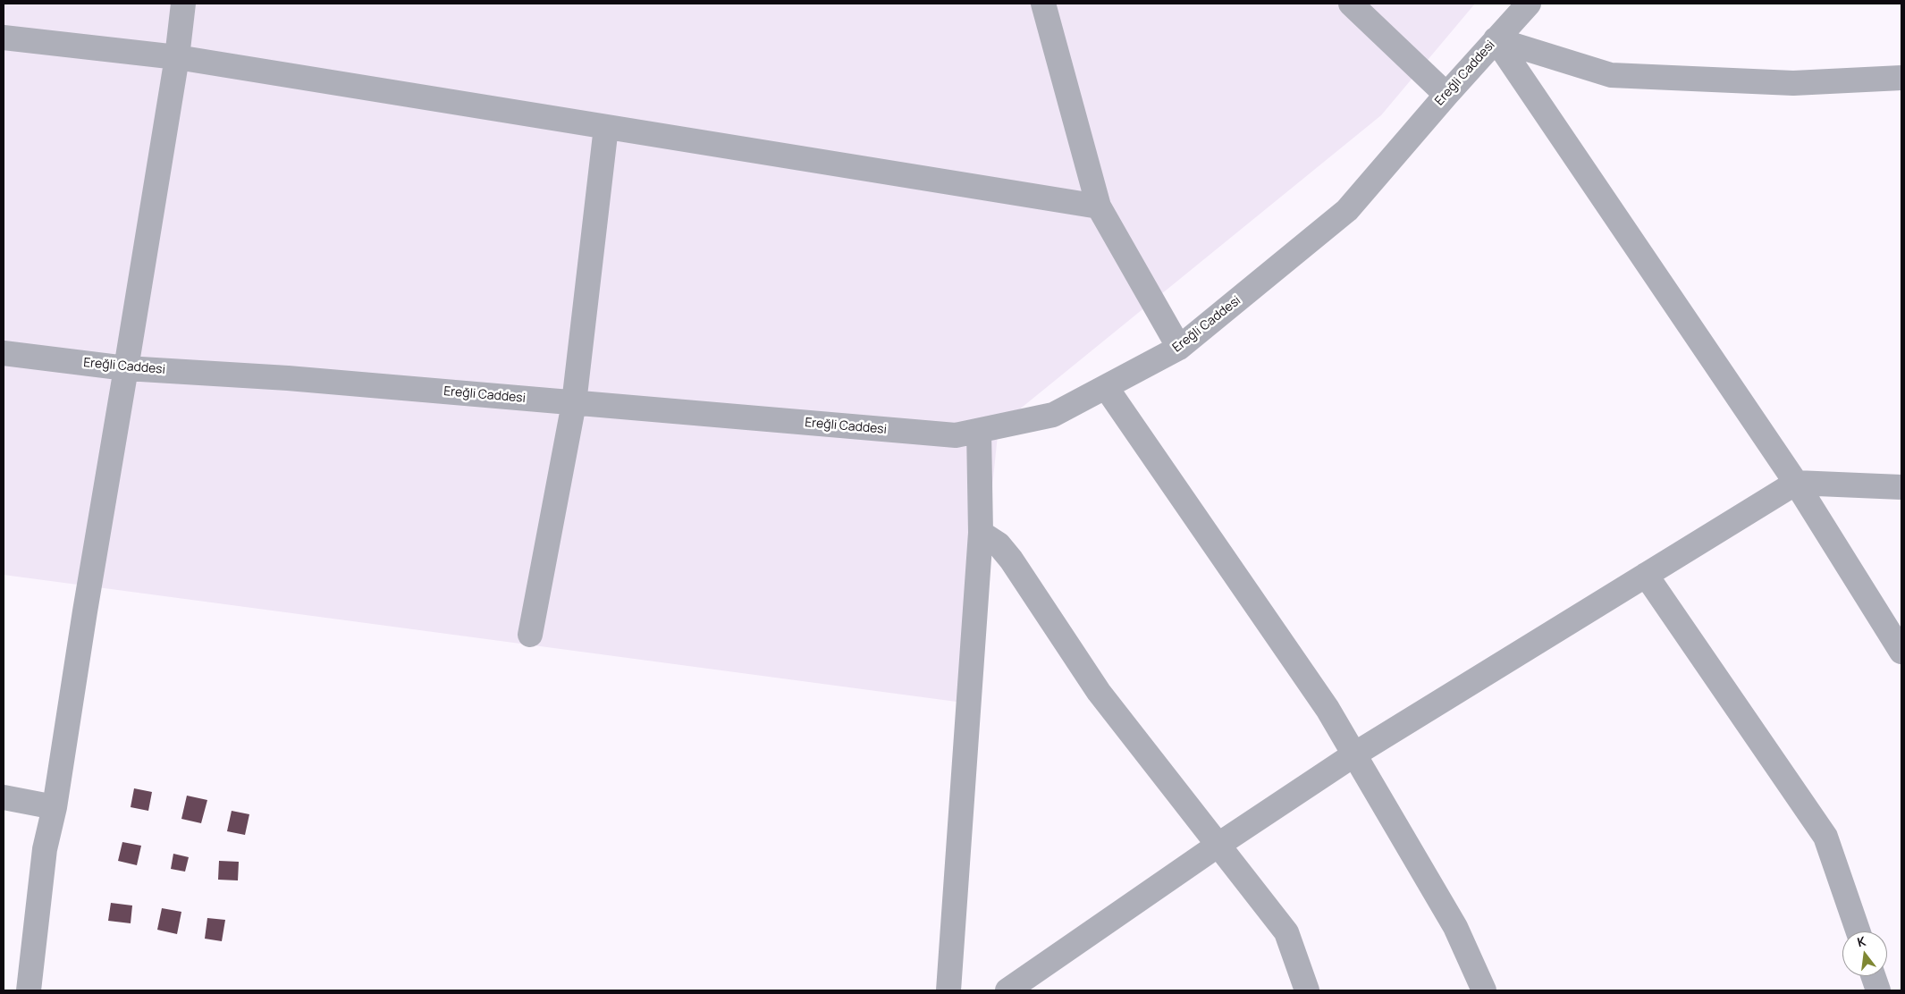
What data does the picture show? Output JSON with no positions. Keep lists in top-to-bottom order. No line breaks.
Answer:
{"streets":{"street":["Ereğli Caddesi"]},"north":"top"}
